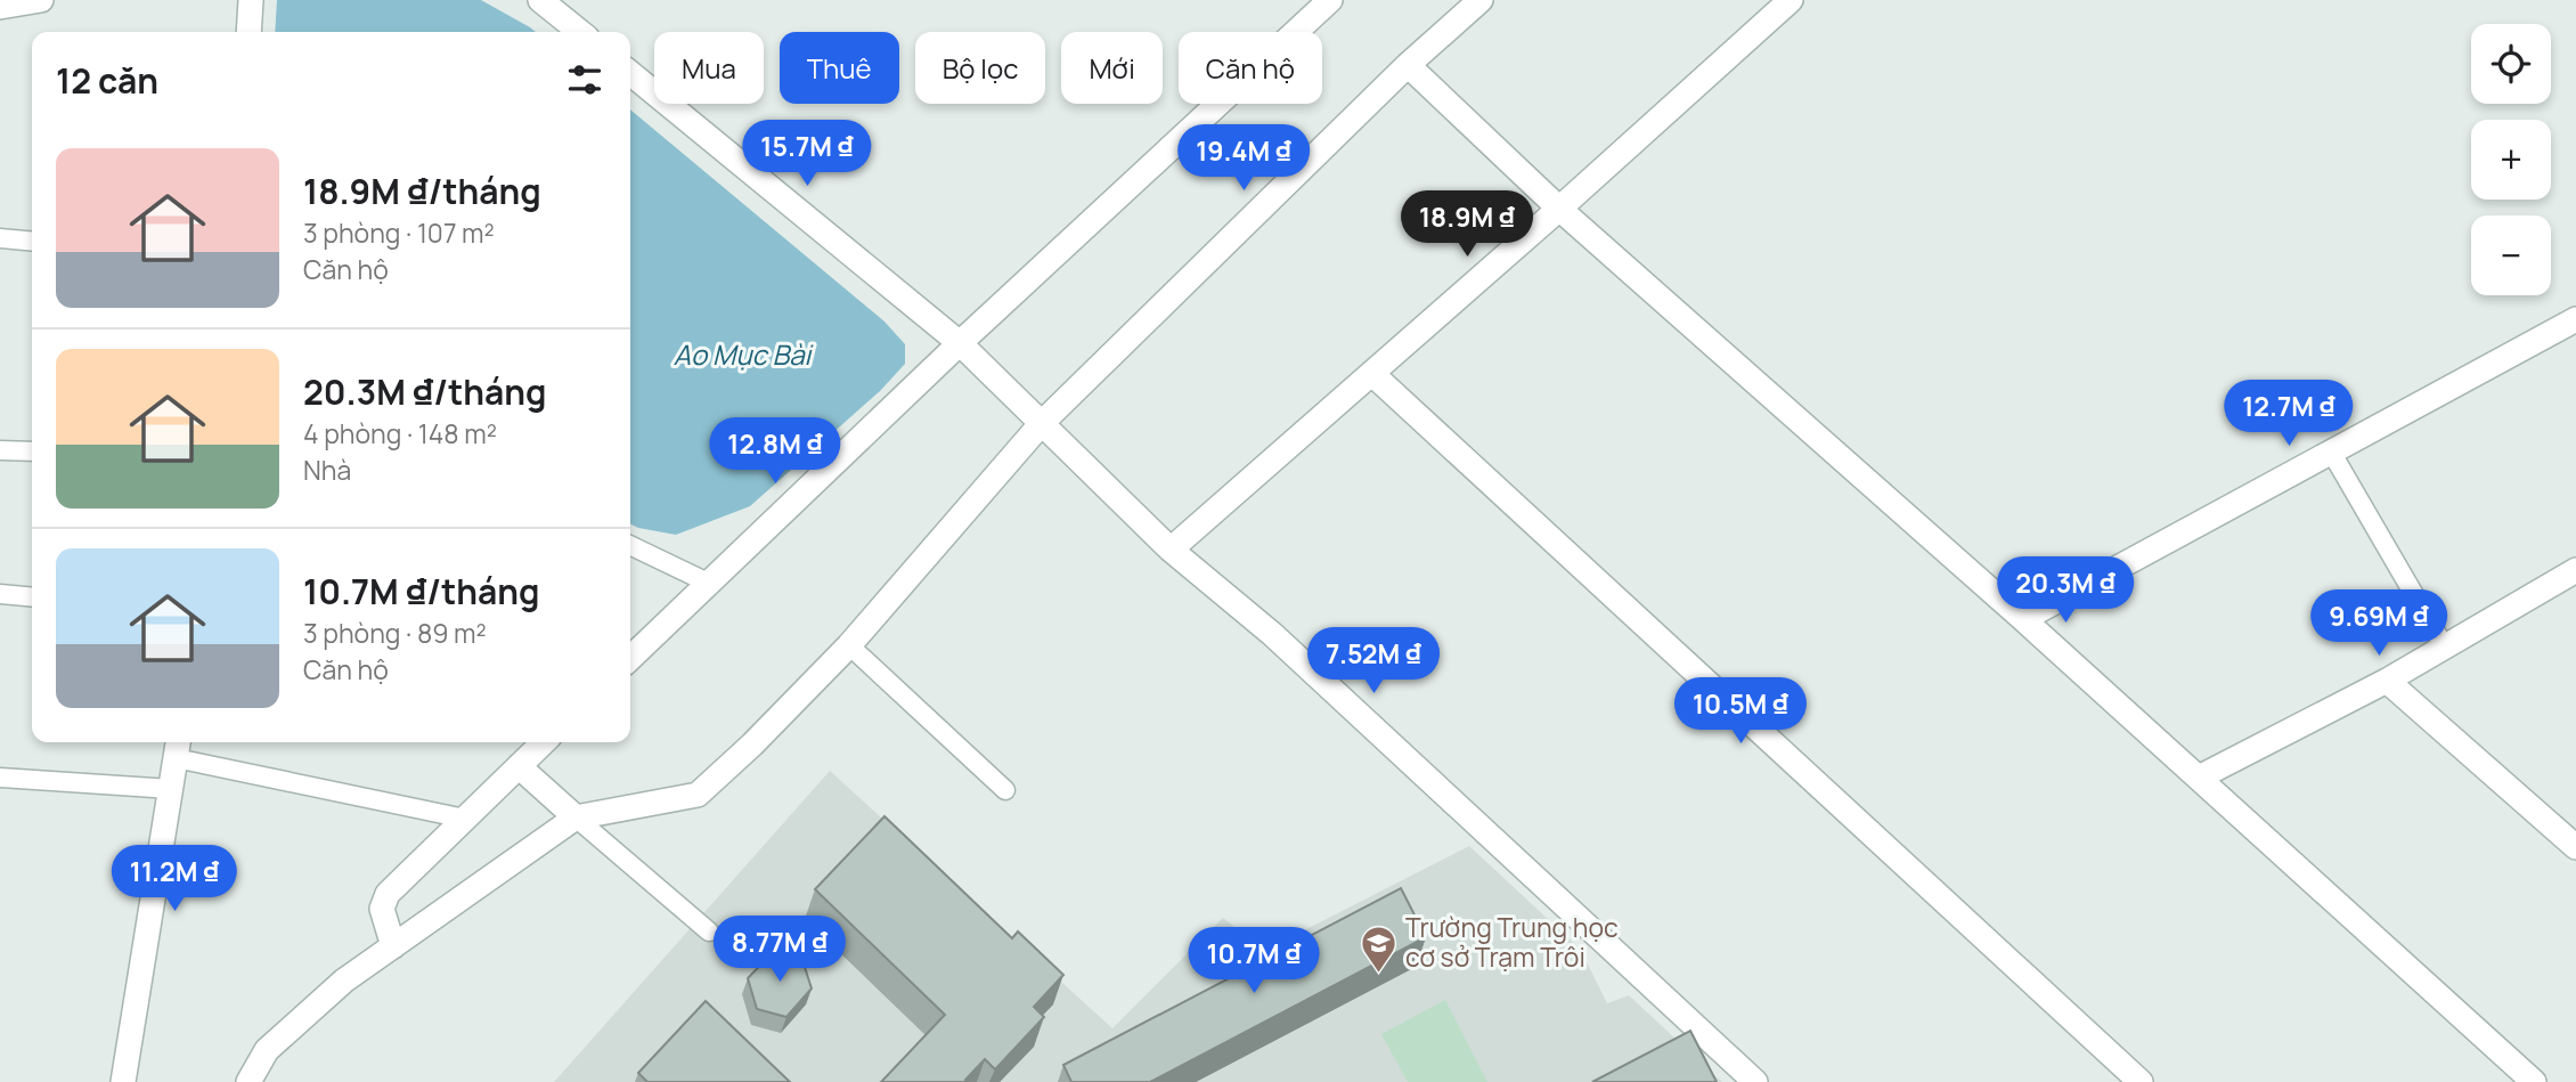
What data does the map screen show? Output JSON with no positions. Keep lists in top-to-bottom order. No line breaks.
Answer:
{"water":["Ao Mục Bài"],"places":{"school or university":["Trường Trung học cơ sở Trạm Trôi"]},"page":{"map_buttons":["+","−"],"chip":["Mua","Thuê","Bộ lọc","Mới","Căn hộ"],"heading":"12 căn","price":["15.7M ₫","19.4M ₫","18.9M ₫","12.7M ₫","12.8M ₫","20.3M ₫","9.69M ₫","7.52M ₫","10.5M ₫","11.2M ₫","8.77M ₫","10.7M ₫"],"list":[{"name":"18.9M ₫/tháng","note":"3 phòng · 107 m² · Căn hộ"},{"name":"20.3M ₫/tháng","note":"4 phòng · 148 m² · Nhà"},{"name":"10.7M ₫/tháng","note":"3 phòng · 89 m² · Căn hộ"}]}}
